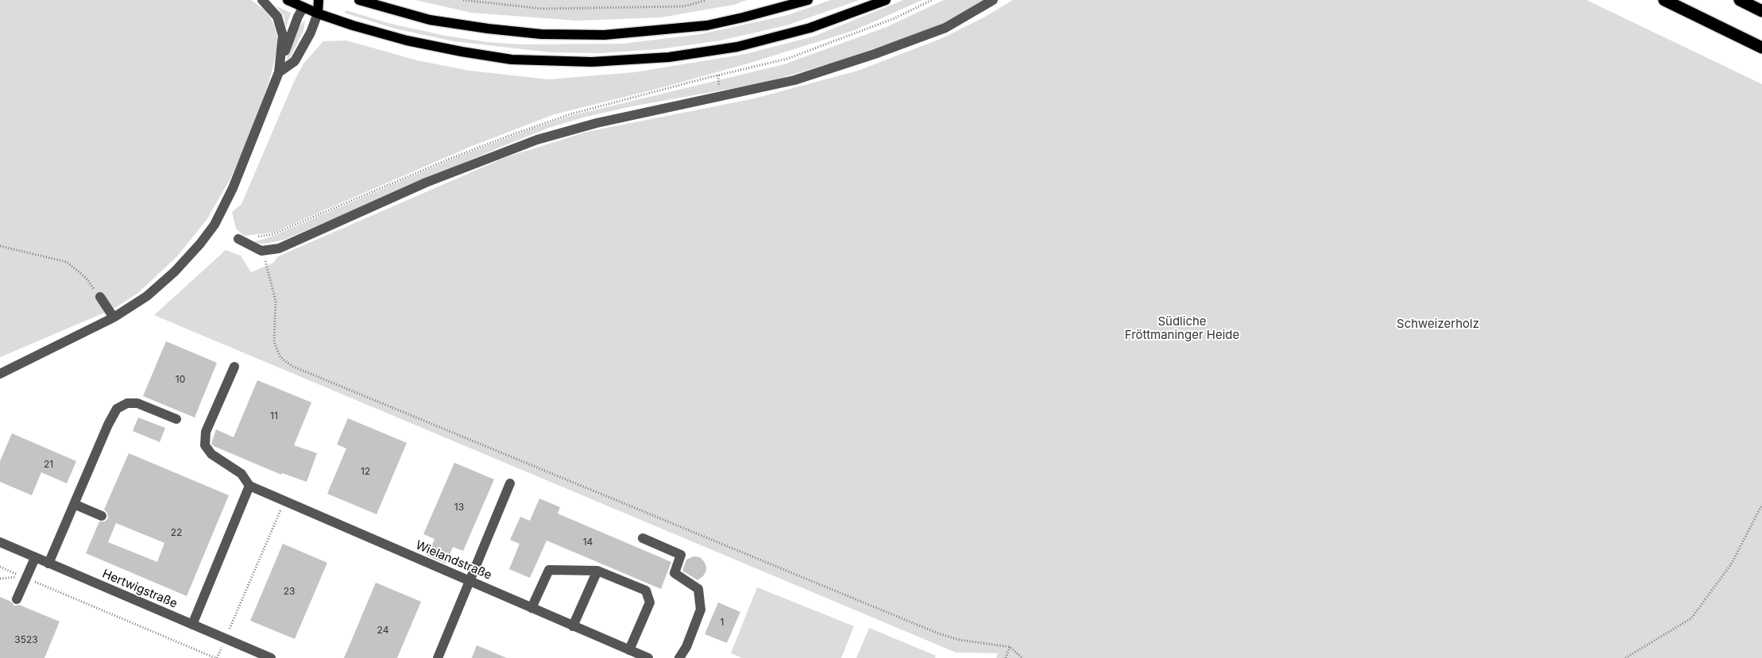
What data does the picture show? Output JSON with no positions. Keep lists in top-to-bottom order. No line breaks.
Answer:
{"streets":{"street":["Wielandstraße","Hertwigstraße"]},"parks":["Südliche Fröttmaninger Heide","Schweizerholz"],"house_numbers":["10","11","21","12","13","22","14","23","1","24","3523"]}
